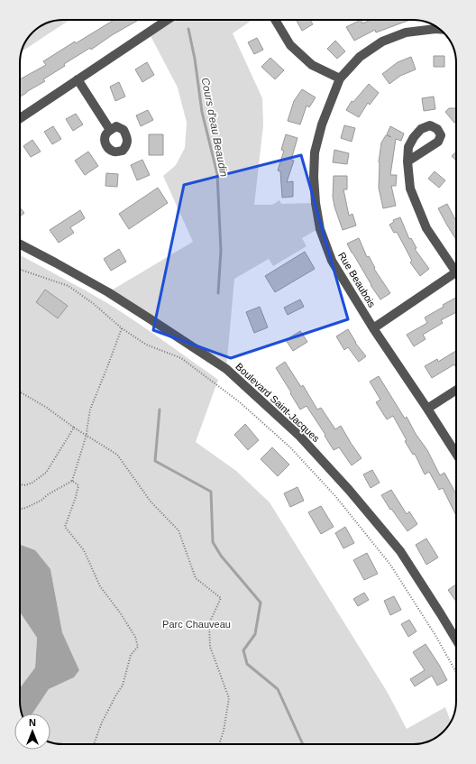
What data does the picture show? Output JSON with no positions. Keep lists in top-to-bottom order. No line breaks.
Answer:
{"streets":{"street":["Rue Beaubois","Boulevard Saint-Jacques"]},"water":["Cours d'eau Beaudin"],"parks":["Parc Chauveau"],"north":"top"}
